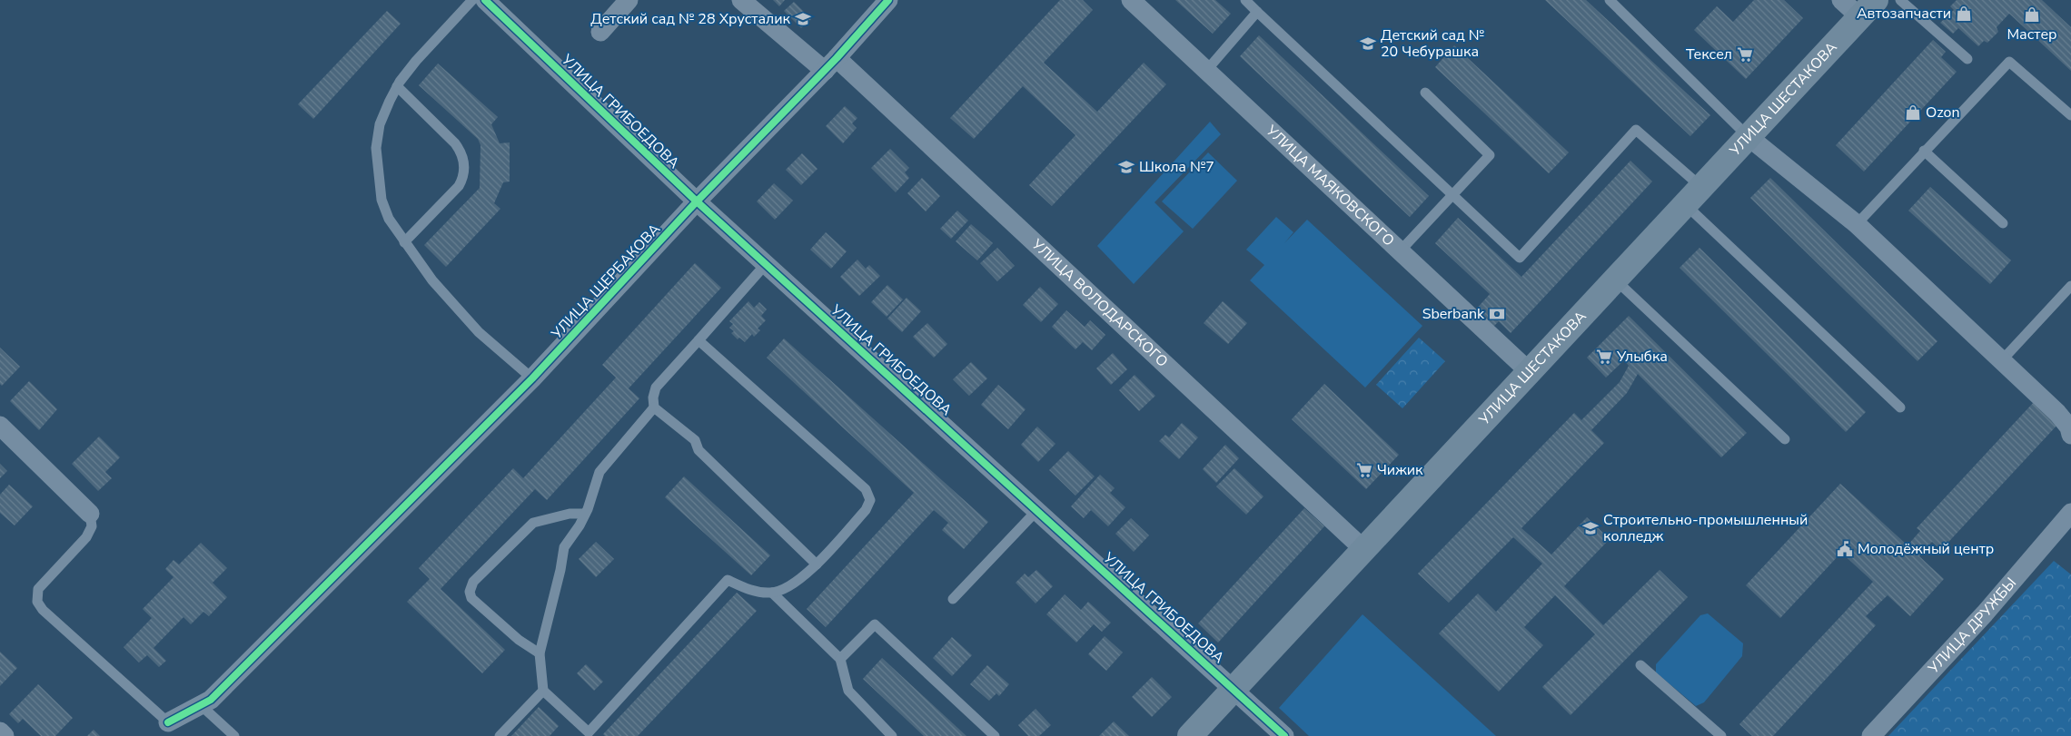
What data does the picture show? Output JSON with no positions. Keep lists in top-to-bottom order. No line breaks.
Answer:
{"streets":{"main road":["УЛИЦА ШЕСТАКОВА"],"street":["УЛИЦА ГРИБОЕДОВА","УЛИЦА МАЯКОВСКОГО","УЛИЦА ЩЕРБАКОВА","УЛИЦА ВОЛОДАРСКОГО","УЛИЦА ДРУЖБЫ"]},"crossings":[["УЛИЦА ШЕСТАКОВА","УЛИЦА ГРИБОЕДОВА"],["УЛИЦА ШЕСТАКОВА","УЛИЦА МАЯКОВСКОГО"],["УЛИЦА ШЕСТАКОВА","УЛИЦА ВОЛОДАРСКОГО"],["УЛИЦА ГРИБОЕДОВА","УЛИЦА ЩЕРБАКОВА"],["УЛИЦА ЩЕРБАКОВА","УЛИЦА ВОЛОДАРСКОГО"]],"places":{"shop":["Автозапчасти","Мастер","Ozon"],"school or university":["Детский сад № 28 Хрусталик","Детский сад № 20 Чебурашка","Школа №7","Строительно-промышленный колледж"],"supermarket":["Тексел","Улыбка","Чижик"],"bank":["Sberbank"],"public building":["Молодёжный центр"]}}
